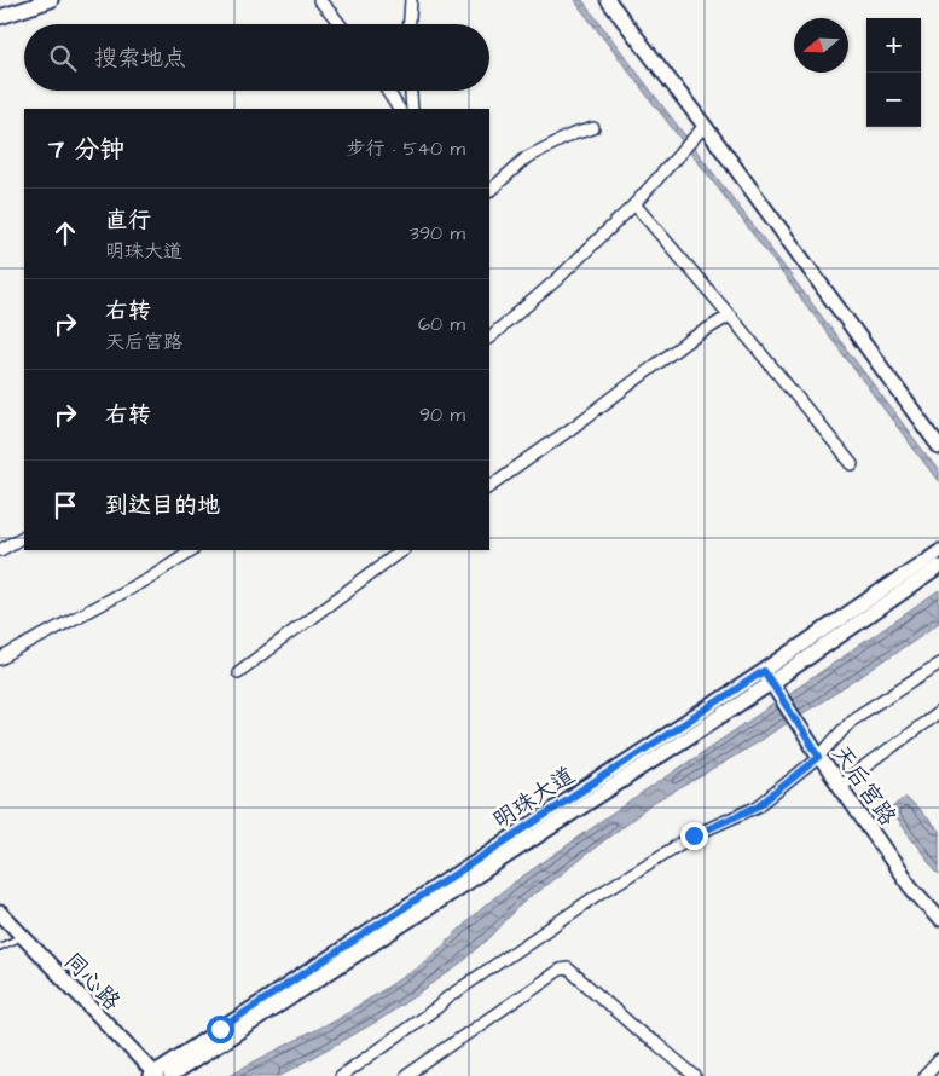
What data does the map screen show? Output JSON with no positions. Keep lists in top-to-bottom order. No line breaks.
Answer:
{"streets":{"main road":["天后宫路","明珠大道","同心路"]},"crossings":[["天后宫路","明珠大道"],["明珠大道","同心路"]],"north":"left","page":{"map_buttons":["+","−"],"search":"搜索地点","heading":["7 分钟","步行 · 540 m"],"list":[["直行","明珠大道","390 m"],["右转","天后宫路","60 m"],["右转","90 m"],"到达目的地"]}}
